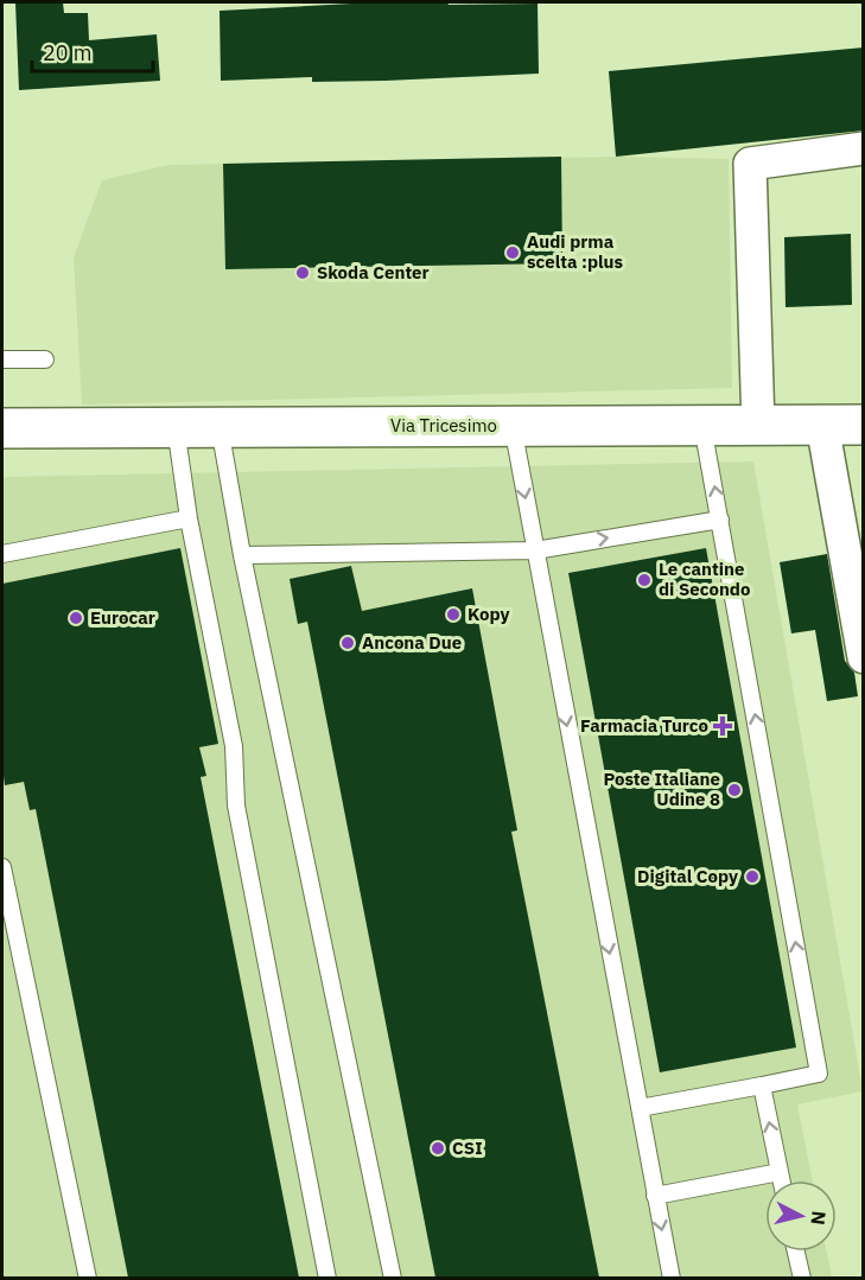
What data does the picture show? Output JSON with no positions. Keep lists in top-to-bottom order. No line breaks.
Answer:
{"streets":{"main road":["Via Tricesimo"]},"places":{"other":["Audi prma scelta :plus","Skoda Center","Le cantine di Secondo","Kopy","Eurocar","Ancona Due","Poste Italiane Udine 8","Digital Copy","CSI"],"health":["Farmacia Turco"]},"scale_bar":"20 m","north":"right"}
